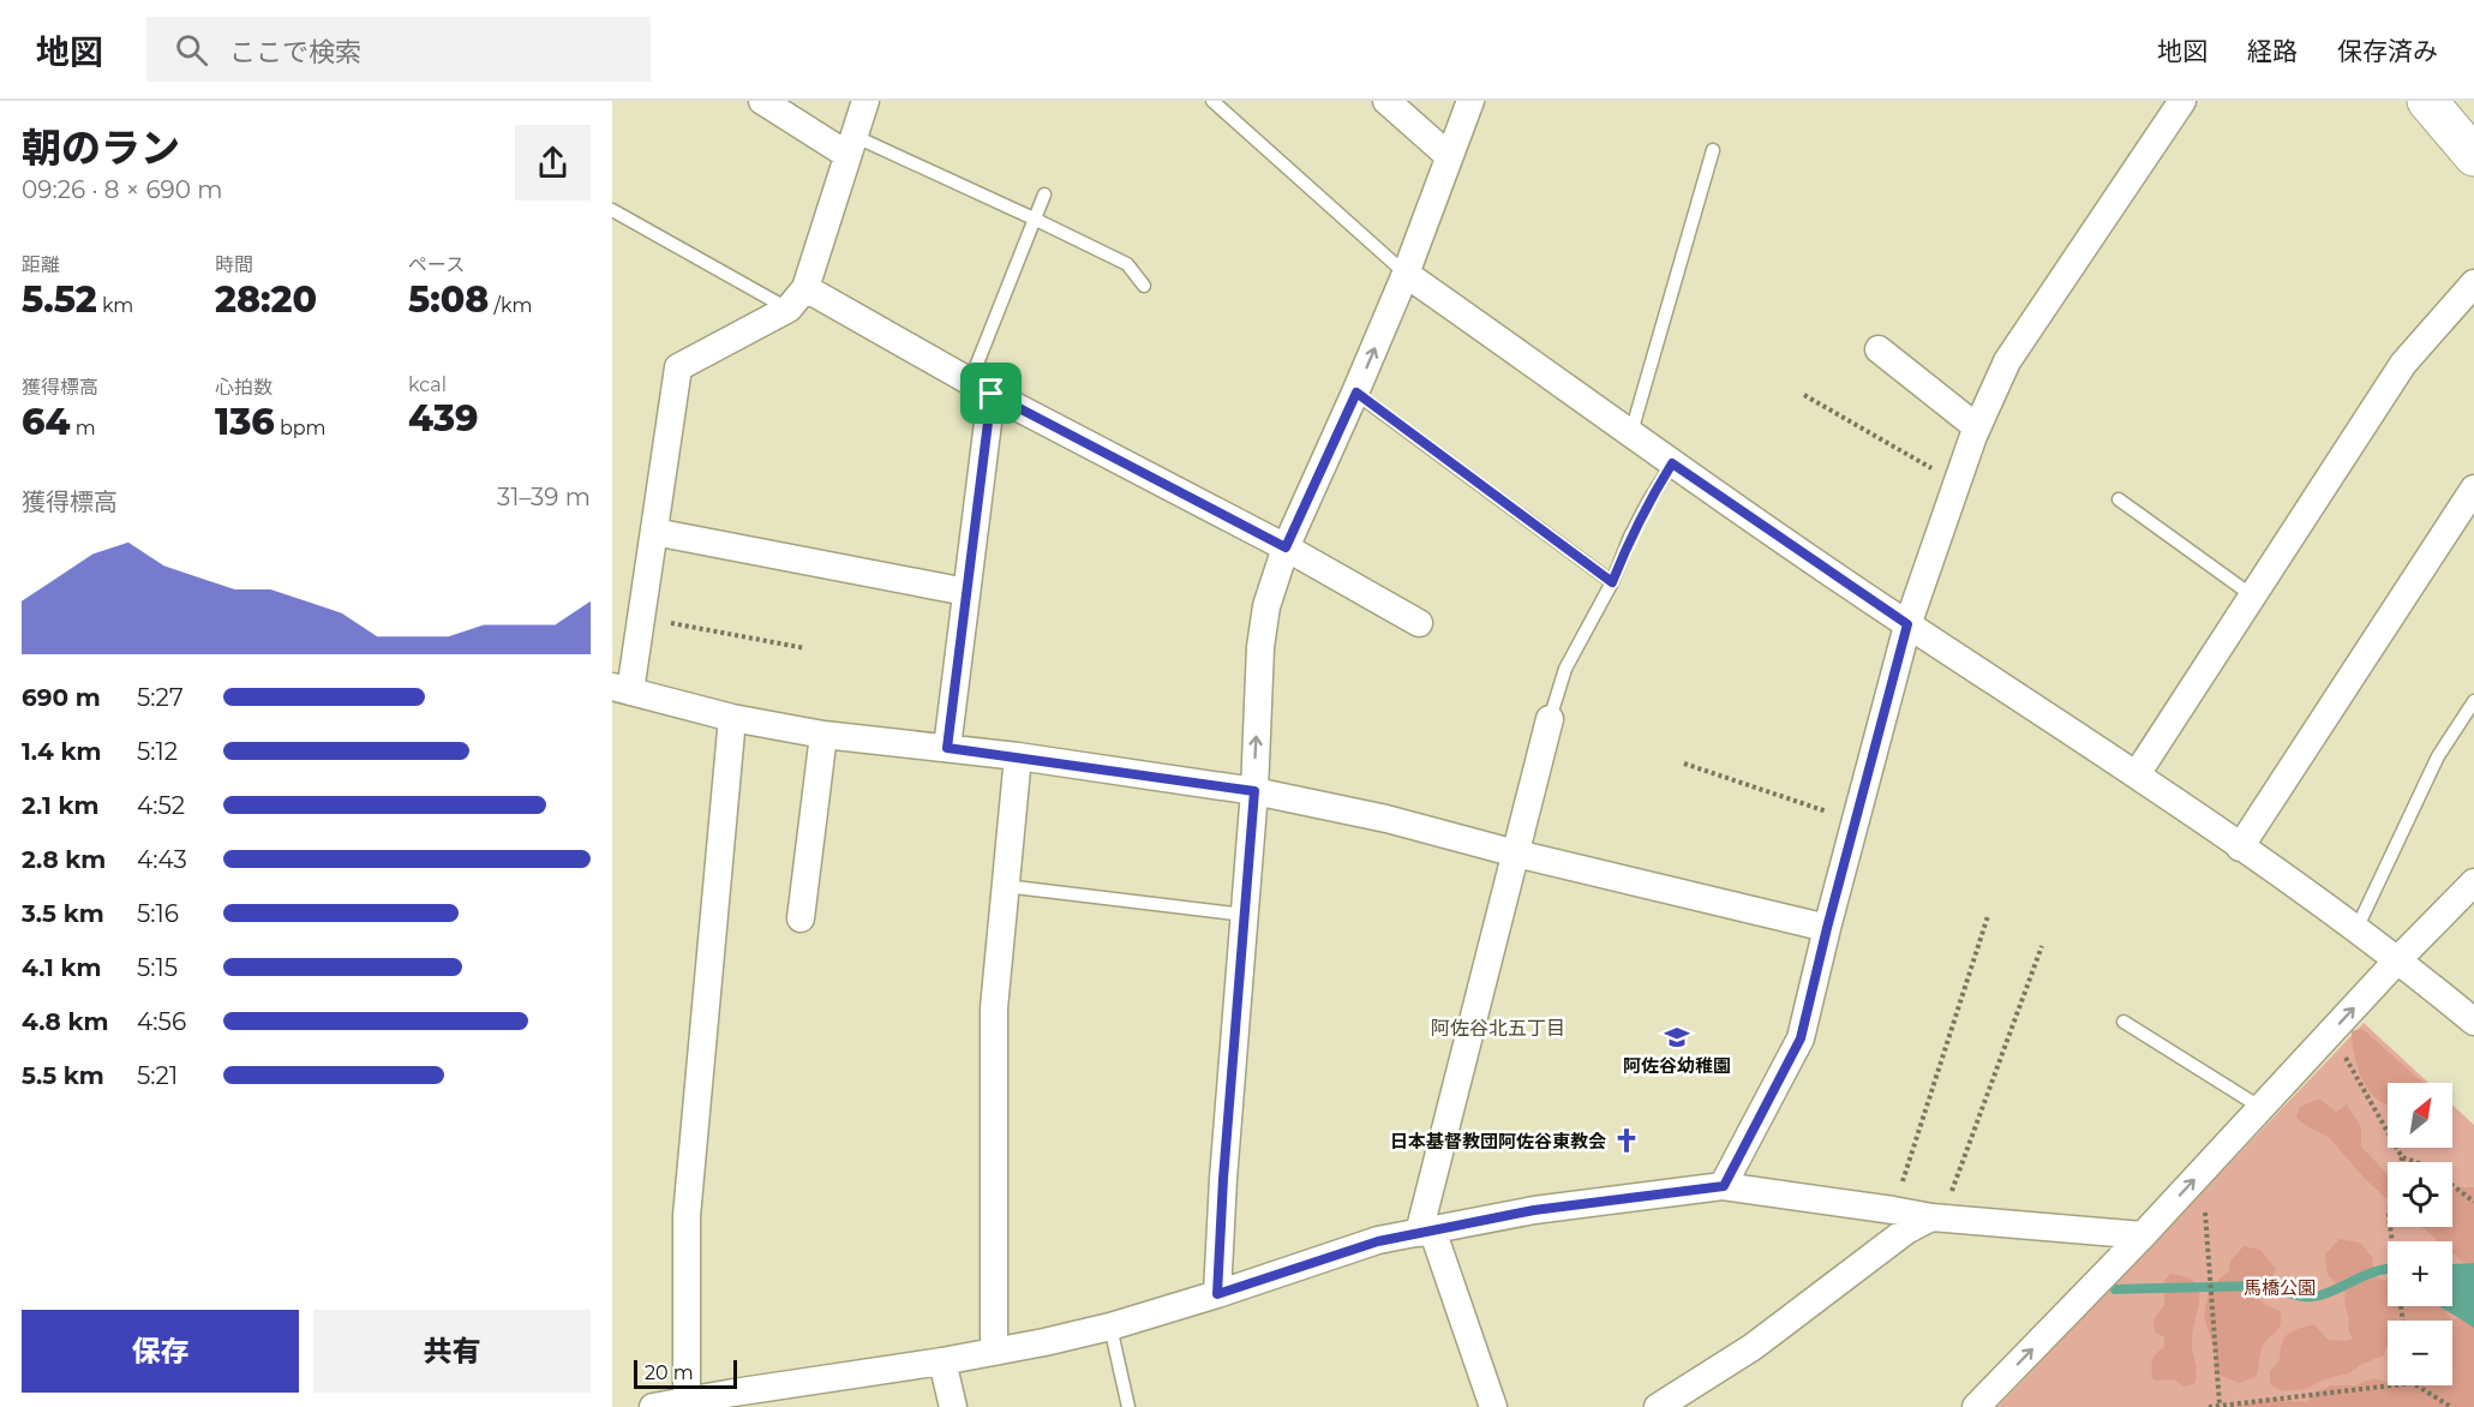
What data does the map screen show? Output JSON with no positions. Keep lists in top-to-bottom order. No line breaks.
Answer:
{"districts":["阿佐谷北五丁目"],"parks":["馬橋公園"],"places":{"school or university":["阿佐谷幼稚園"],"church":["日本基督教団阿佐谷東教会"]},"scale_bar":"20 m","north":"top right","page":{"header":"地図","search":"ここで検索","nav":["地図","経路","保存済み"],"heading":["朝のラン","09:26 · 8 × 690 m"],"stats":[["距離","5.52 km"],["時間","28:20"],["ペース","5:08 /km"],["獲得標高","64 m"],["心拍数","136 bpm"],["kcal","439"]],"chart":["獲得標高","31–39 m"],"list":[{"name":"690 m","note":"5:27"},{"name":"1.4 km","note":"5:12"},{"name":"2.1 km","note":"4:52"},{"name":"2.8 km","note":"4:43"},{"name":"3.5 km","note":"5:16"},{"name":"4.1 km","note":"5:15"},{"name":"4.8 km","note":"4:56"},{"name":"5.5 km","note":"5:21"}],"map_buttons":["+","−"],"buttons":["保存","共有"],"scale":"20 m"}}
